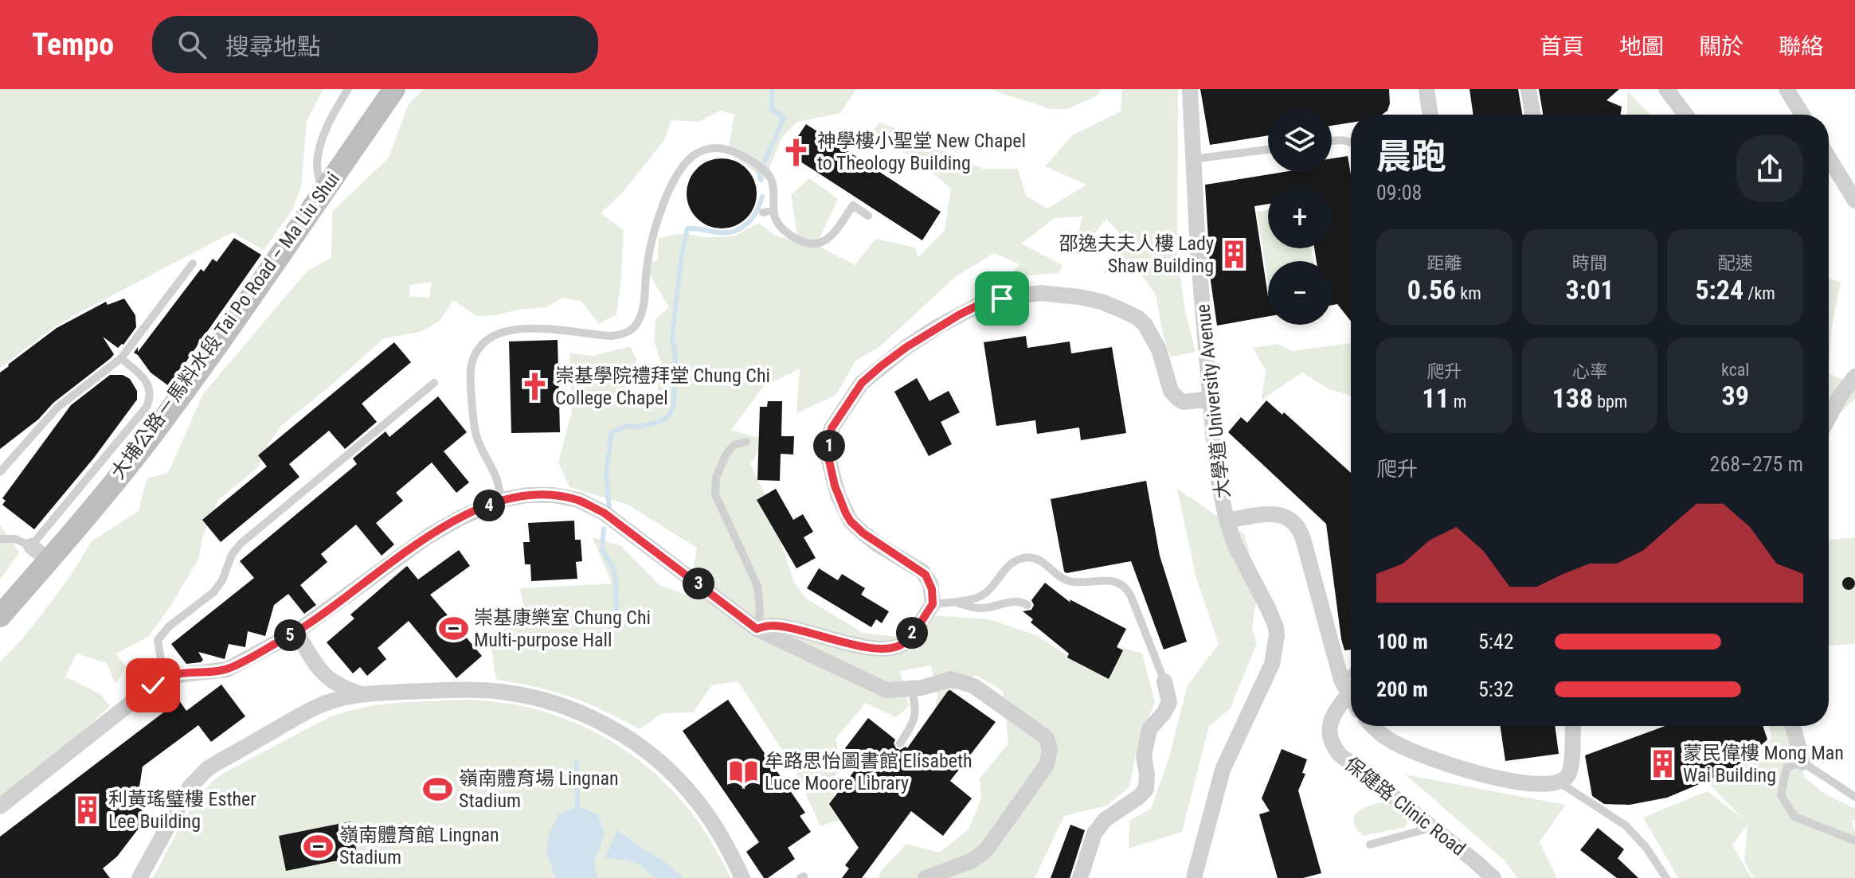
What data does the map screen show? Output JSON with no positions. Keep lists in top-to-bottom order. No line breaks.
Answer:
{"streets":{"main road":["大埔公路－馬料水段 Tai Po Road – Ma Liu Shui"],"street":["大學道 University Avenue","保健路 Clinic Road"]},"places":{"church":["神學樓小聖堂 New Chapel to Theology Building","崇基學院禮拜堂 Chung Chi College Chapel"],"building":["邵逸夫夫人樓 Lady Shaw Building","蒙民偉樓 Mong Man Wai Building","利黃瑤璧樓 Esther Lee Building"],"sports":["崇基康樂室 Chung Chi Multi-purpose Hall","嶺南體育場 Lingnan Stadium","嶺南體育館 Lingnan Stadium"],"library":["牟路思怡圖書館 Elisabeth Luce Moore Library"]},"page":{"header":"Tempo","search":"搜尋地點","nav":["首頁","地圖","關於","聯絡"],"map_buttons":["+","−"],"heading":["晨跑","09:08"],"stats":[["距離","0.56 km"],["時間","3:01"],["配速","5:24 /km"],["爬升","11 m"],["心率","138 bpm"],["kcal","39"]],"pins":["1","4","3","2","5"],"chart":["爬升","268–275 m"],"list":[{"name":"100 m","note":"5:42"},{"name":"200 m","note":"5:32"}]}}
